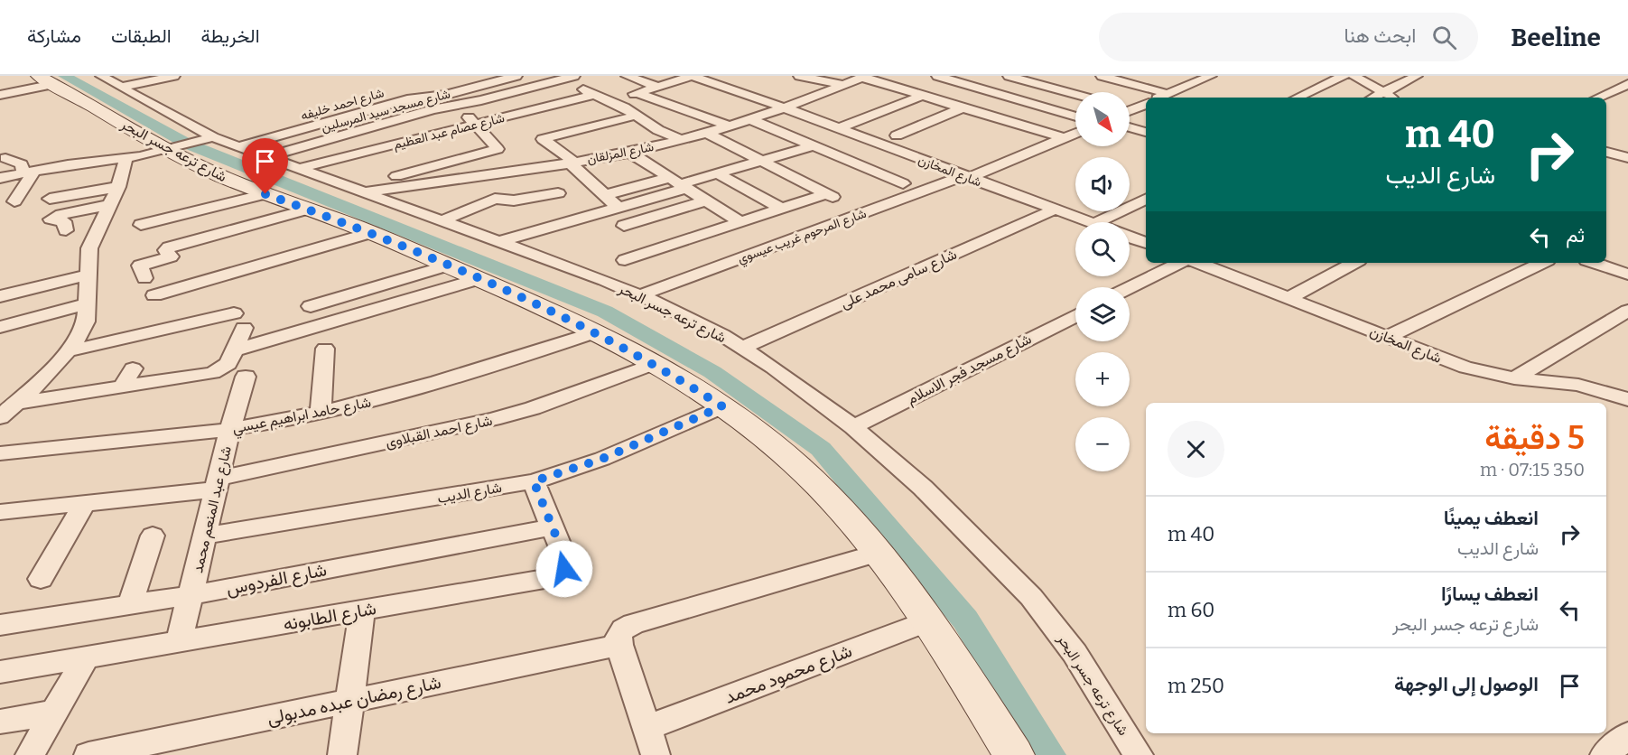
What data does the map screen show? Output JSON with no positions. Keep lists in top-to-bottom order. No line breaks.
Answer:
{"streets":{"street":["شارع احمد خليفه","شارع مسجد سيد المرسلين","شارع عصام عبد العظيم","شارع ترعه جسر البحر","شارع المزلقان","شارع المخازن","شارع المرحوم غريب عيسوي","شارع سامى محمد على","شارع مسجد فجر الاسلام","شارع حامد ابراهيم عيسي","شارع احمد القبلاوى","شارع الديب","شارع عبد المنعم محمد","شارع الفردوس","شارع الطابونه","شارع محمود محمد","شارع رمضان عبده مدبولى"]},"crossings":[["شارع احمد خليفه","شارع ترعه جسر البحر"],["شارع مسجد سيد المرسلين","شارع ترعه جسر البحر"],["شارع عصام عبد العظيم","شارع ترعه جسر البحر"],["شارع ترعه جسر البحر","شارع المزلقان"],["شارع ترعه جسر البحر","شارع المرحوم غريب عيسوي"],["شارع ترعه جسر البحر","شارع سامى محمد على"],["شارع ترعه جسر البحر","شارع مسجد فجر الاسلام"],["شارع ترعه جسر البحر","شارع حامد ابراهيم عيسي"],["شارع ترعه جسر البحر","شارع احمد القبلاوى"],["شارع ترعه جسر البحر","شارع الديب"],["شارع ترعه جسر البحر","شارع محمود محمد"],["شارع ترعه جسر البحر","شارع رمضان عبده مدبولى"],["شارع المزلقان","شارع المخازن"],["شارع المخازن","شارع المرحوم غريب عيسوي"],["شارع المخازن","شارع سامى محمد على"],["شارع حامد ابراهيم عيسي","شارع عبد المنعم محمد"],["شارع احمد القبلاوى","شارع عبد المنعم محمد"],["شارع الديب","شارع عبد المنعم محمد"],["شارع الديب","شارع الطابونه"],["شارع عبد المنعم محمد","شارع الفردوس"],["شارع عبد المنعم محمد","شارع الطابونه"],["شارع الفردوس","شارع الطابونه"]],"north":"bottom right","page":{"header":"Beeline","search":"ابحث هنا","nav":["الخريطة","الطبقات","مشاركة"],"map_buttons":["+","−"],"turn":["40 m","شارع الديب"],"then":"ثم","heading":["5 دقيقة","350 m · 07:15"],"list":[{"name":"انعطف يمينًا","note":"شارع الديب","value":"40 m"},{"name":"انعطف يسارًا","note":"شارع ترعه جسر البحر","value":"60 m"},{"name":"الوصول إلى الوجهة","value":"250 m"}]}}
